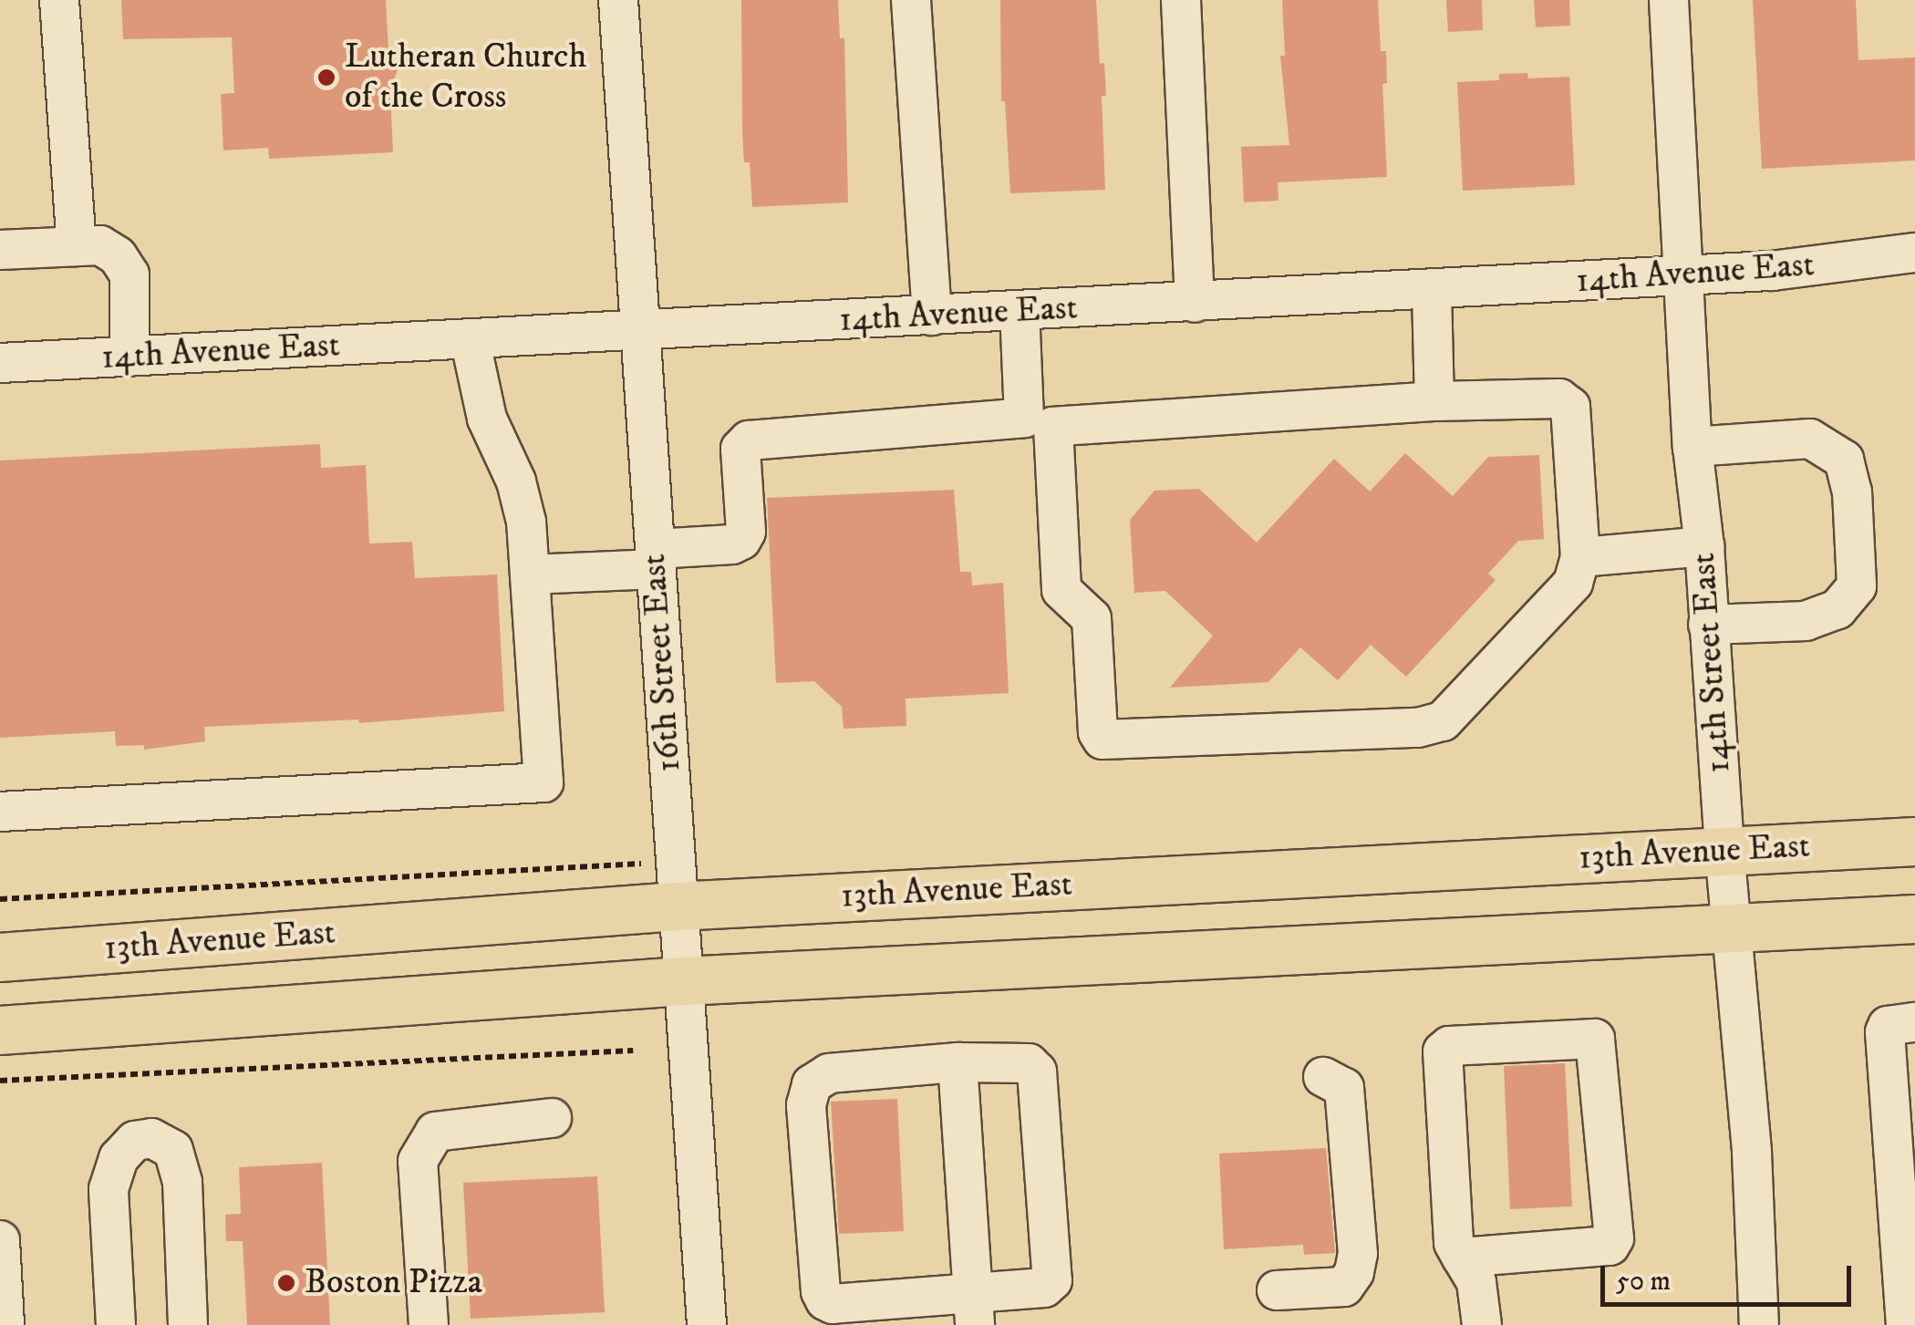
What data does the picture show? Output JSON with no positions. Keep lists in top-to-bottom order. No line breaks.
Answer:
{"streets":{"main road":["13th Avenue East"],"street":["14th Avenue East","16th Street East","14th Street East"]},"crossings":[["14th Avenue East","16th Street East"],["14th Avenue East","14th Street East"],["16th Street East","13th Avenue East"],["14th Street East","13th Avenue East"]],"places":["Lutheran Church of the Cross","Boston Pizza"],"scale_bar":"50 m"}
